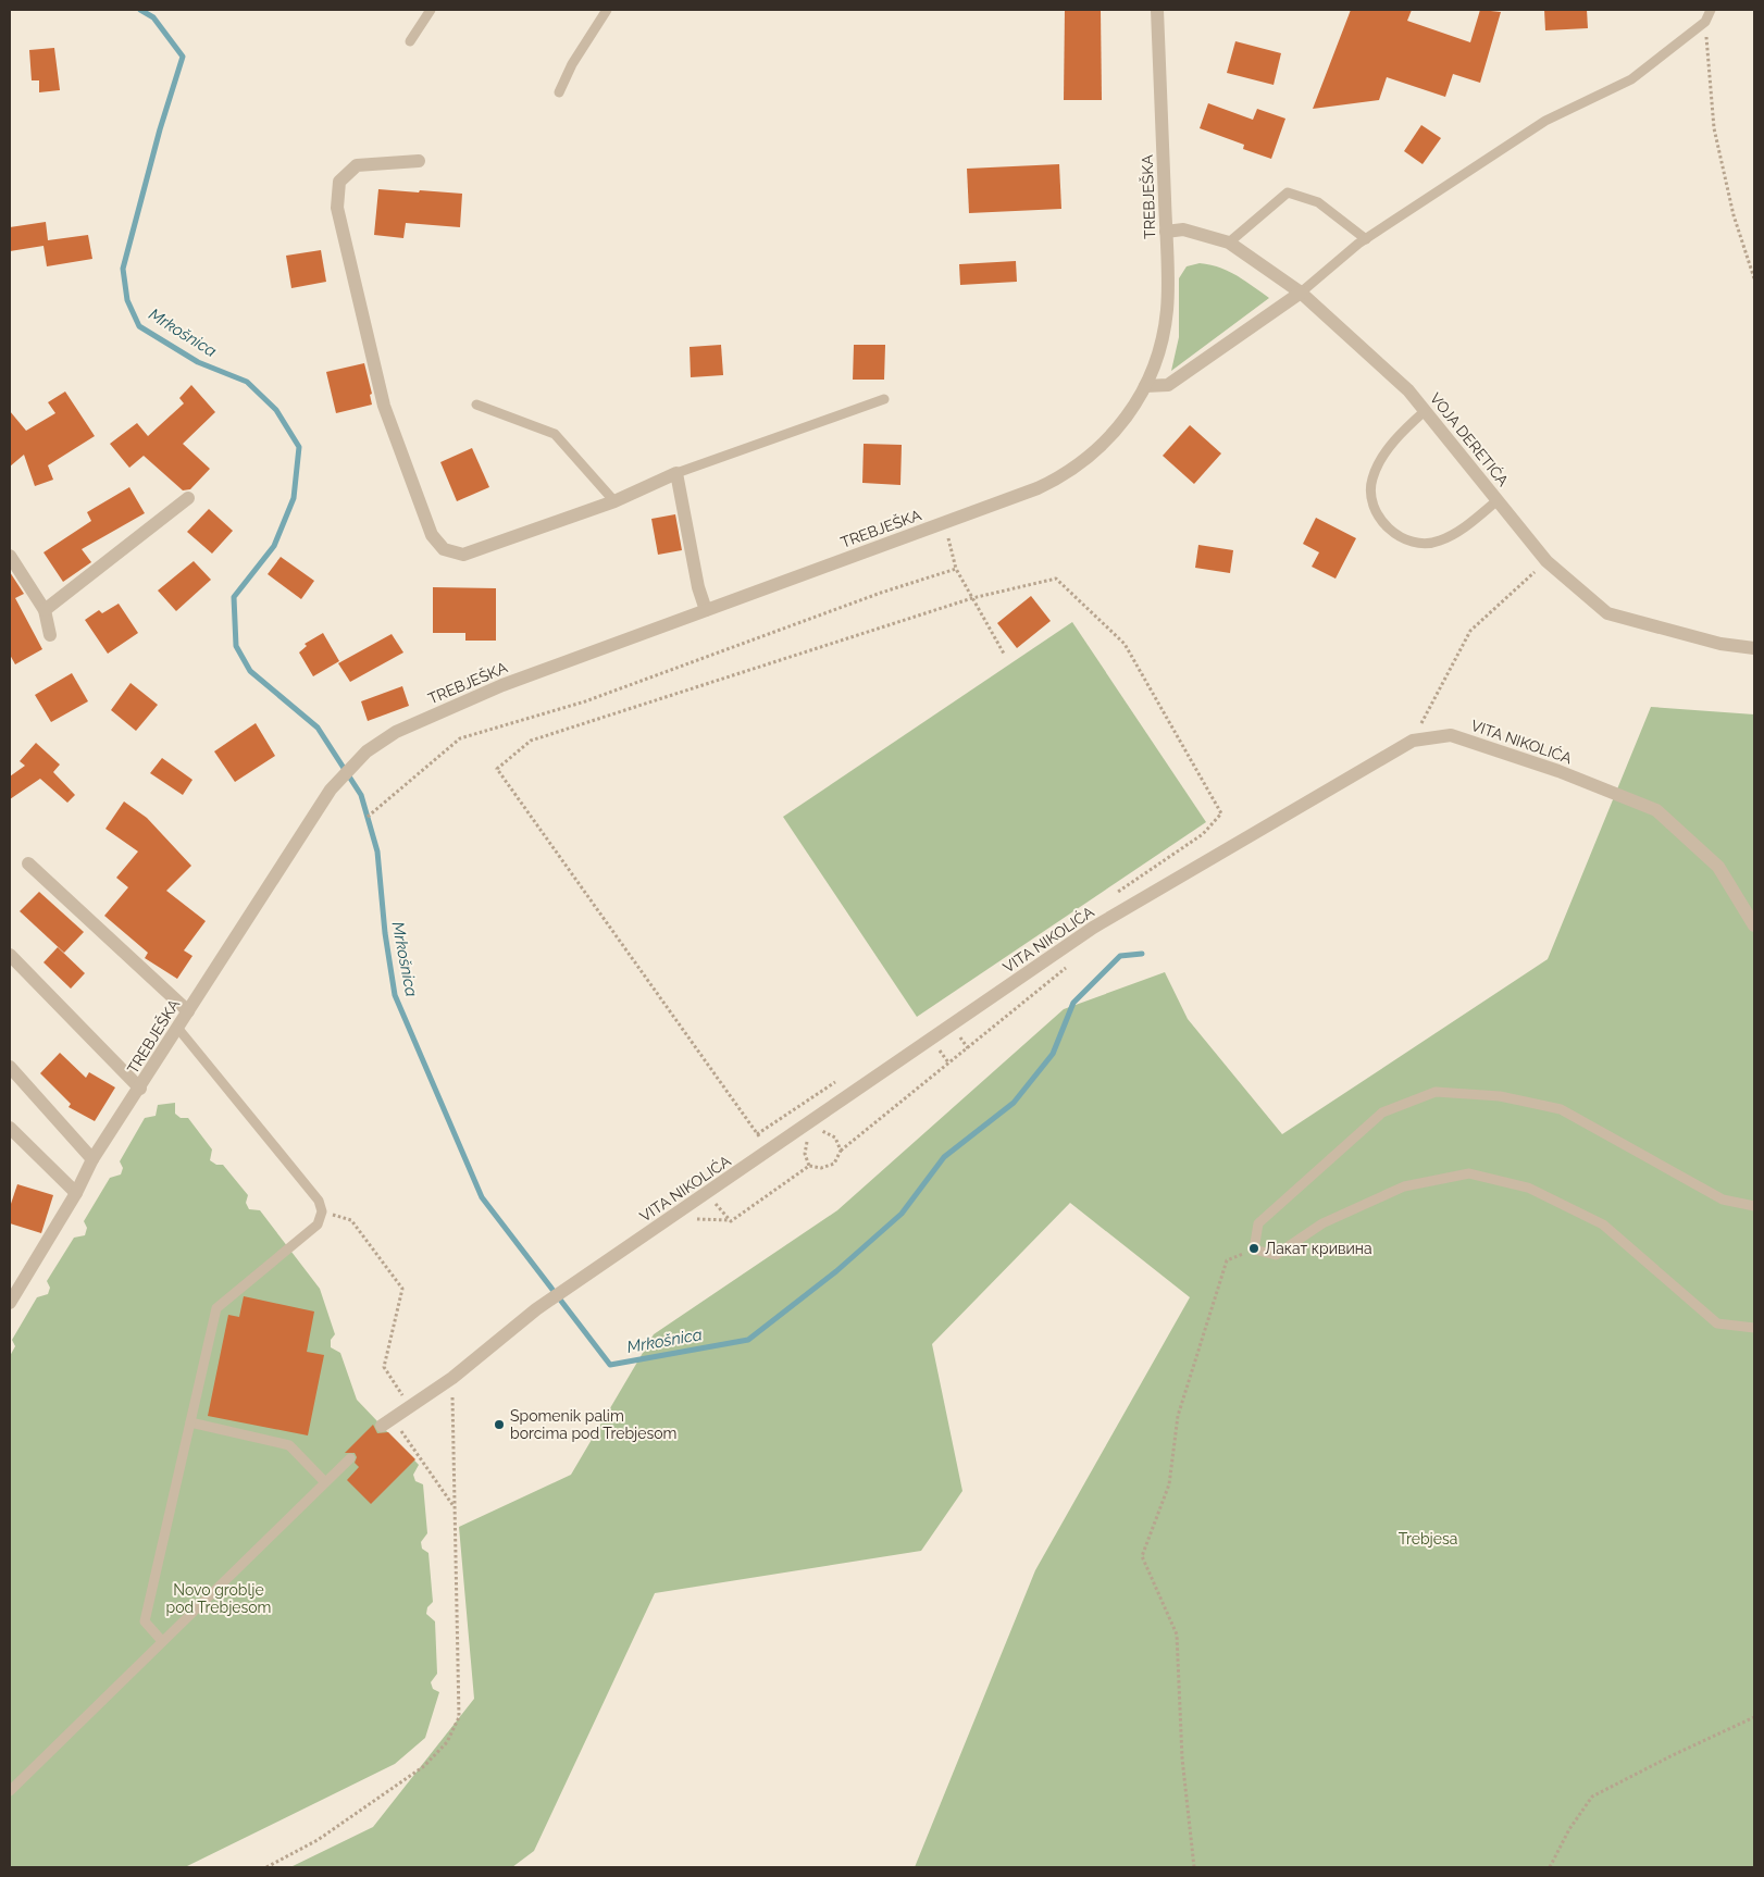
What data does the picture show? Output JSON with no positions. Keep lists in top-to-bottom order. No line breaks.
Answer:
{"streets":{"street":["TREBJEŠKA","VOJA DERETIĆA","VITA NIKOLIĆA"]},"crossings":[["TREBJEŠKA","VOJA DERETIĆA"]],"water":["Mrkošnica"],"parks":["Trebjesa","Novo groblje pod Trebjesom"],"places":["Лакат кривина","Spomenik palim borcima pod Trebjesom"]}
